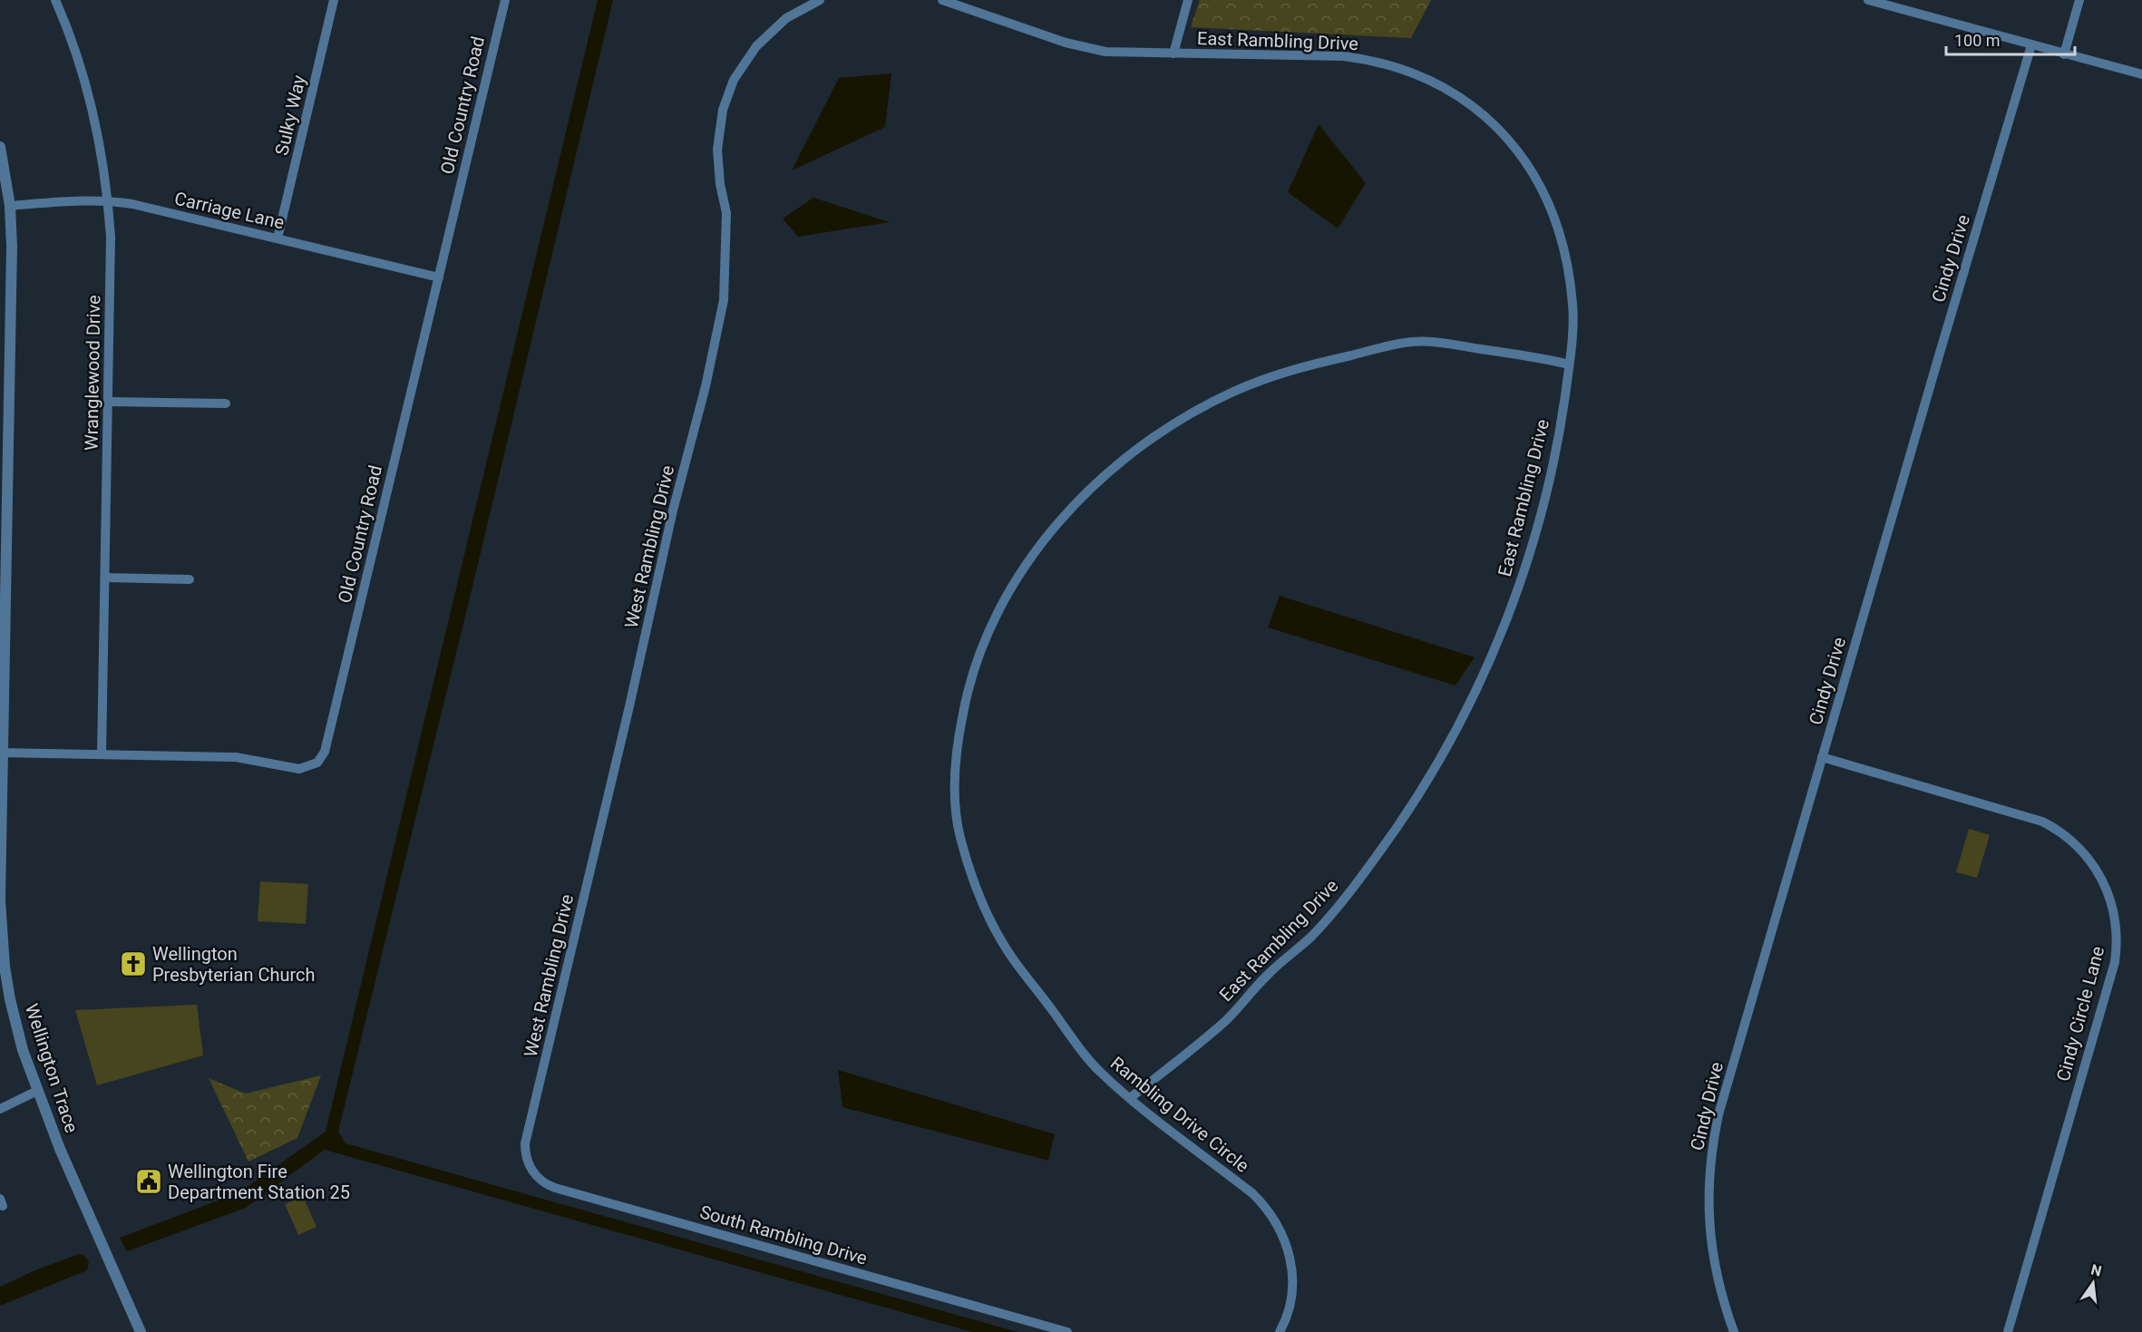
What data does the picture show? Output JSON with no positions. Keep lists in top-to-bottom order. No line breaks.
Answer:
{"streets":{"street":["East Rambling Drive","Old Country Road","Sulky Way","Carriage Lane","Cindy Drive","Wranglewood Drive","West Rambling Drive","Cindy Circle Lane","Wellington Trace","Rambling Drive Circle","South Rambling Drive"]},"crossings":[["East Rambling Drive","Rambling Drive Circle"],["Old Country Road","Carriage Lane"],["Old Country Road","Wranglewood Drive"],["Old Country Road","Wellington Trace"],["Sulky Way","Carriage Lane"],["Carriage Lane","Wranglewood Drive"],["Carriage Lane","Wellington Trace"],["Cindy Drive","Cindy Circle Lane"],["West Rambling Drive","South Rambling Drive"]],"places":{"church":["Wellington Presbyterian Church"],"public building":["Wellington Fire Department Station 25"]},"scale_bar":"100 m","north":"top"}
